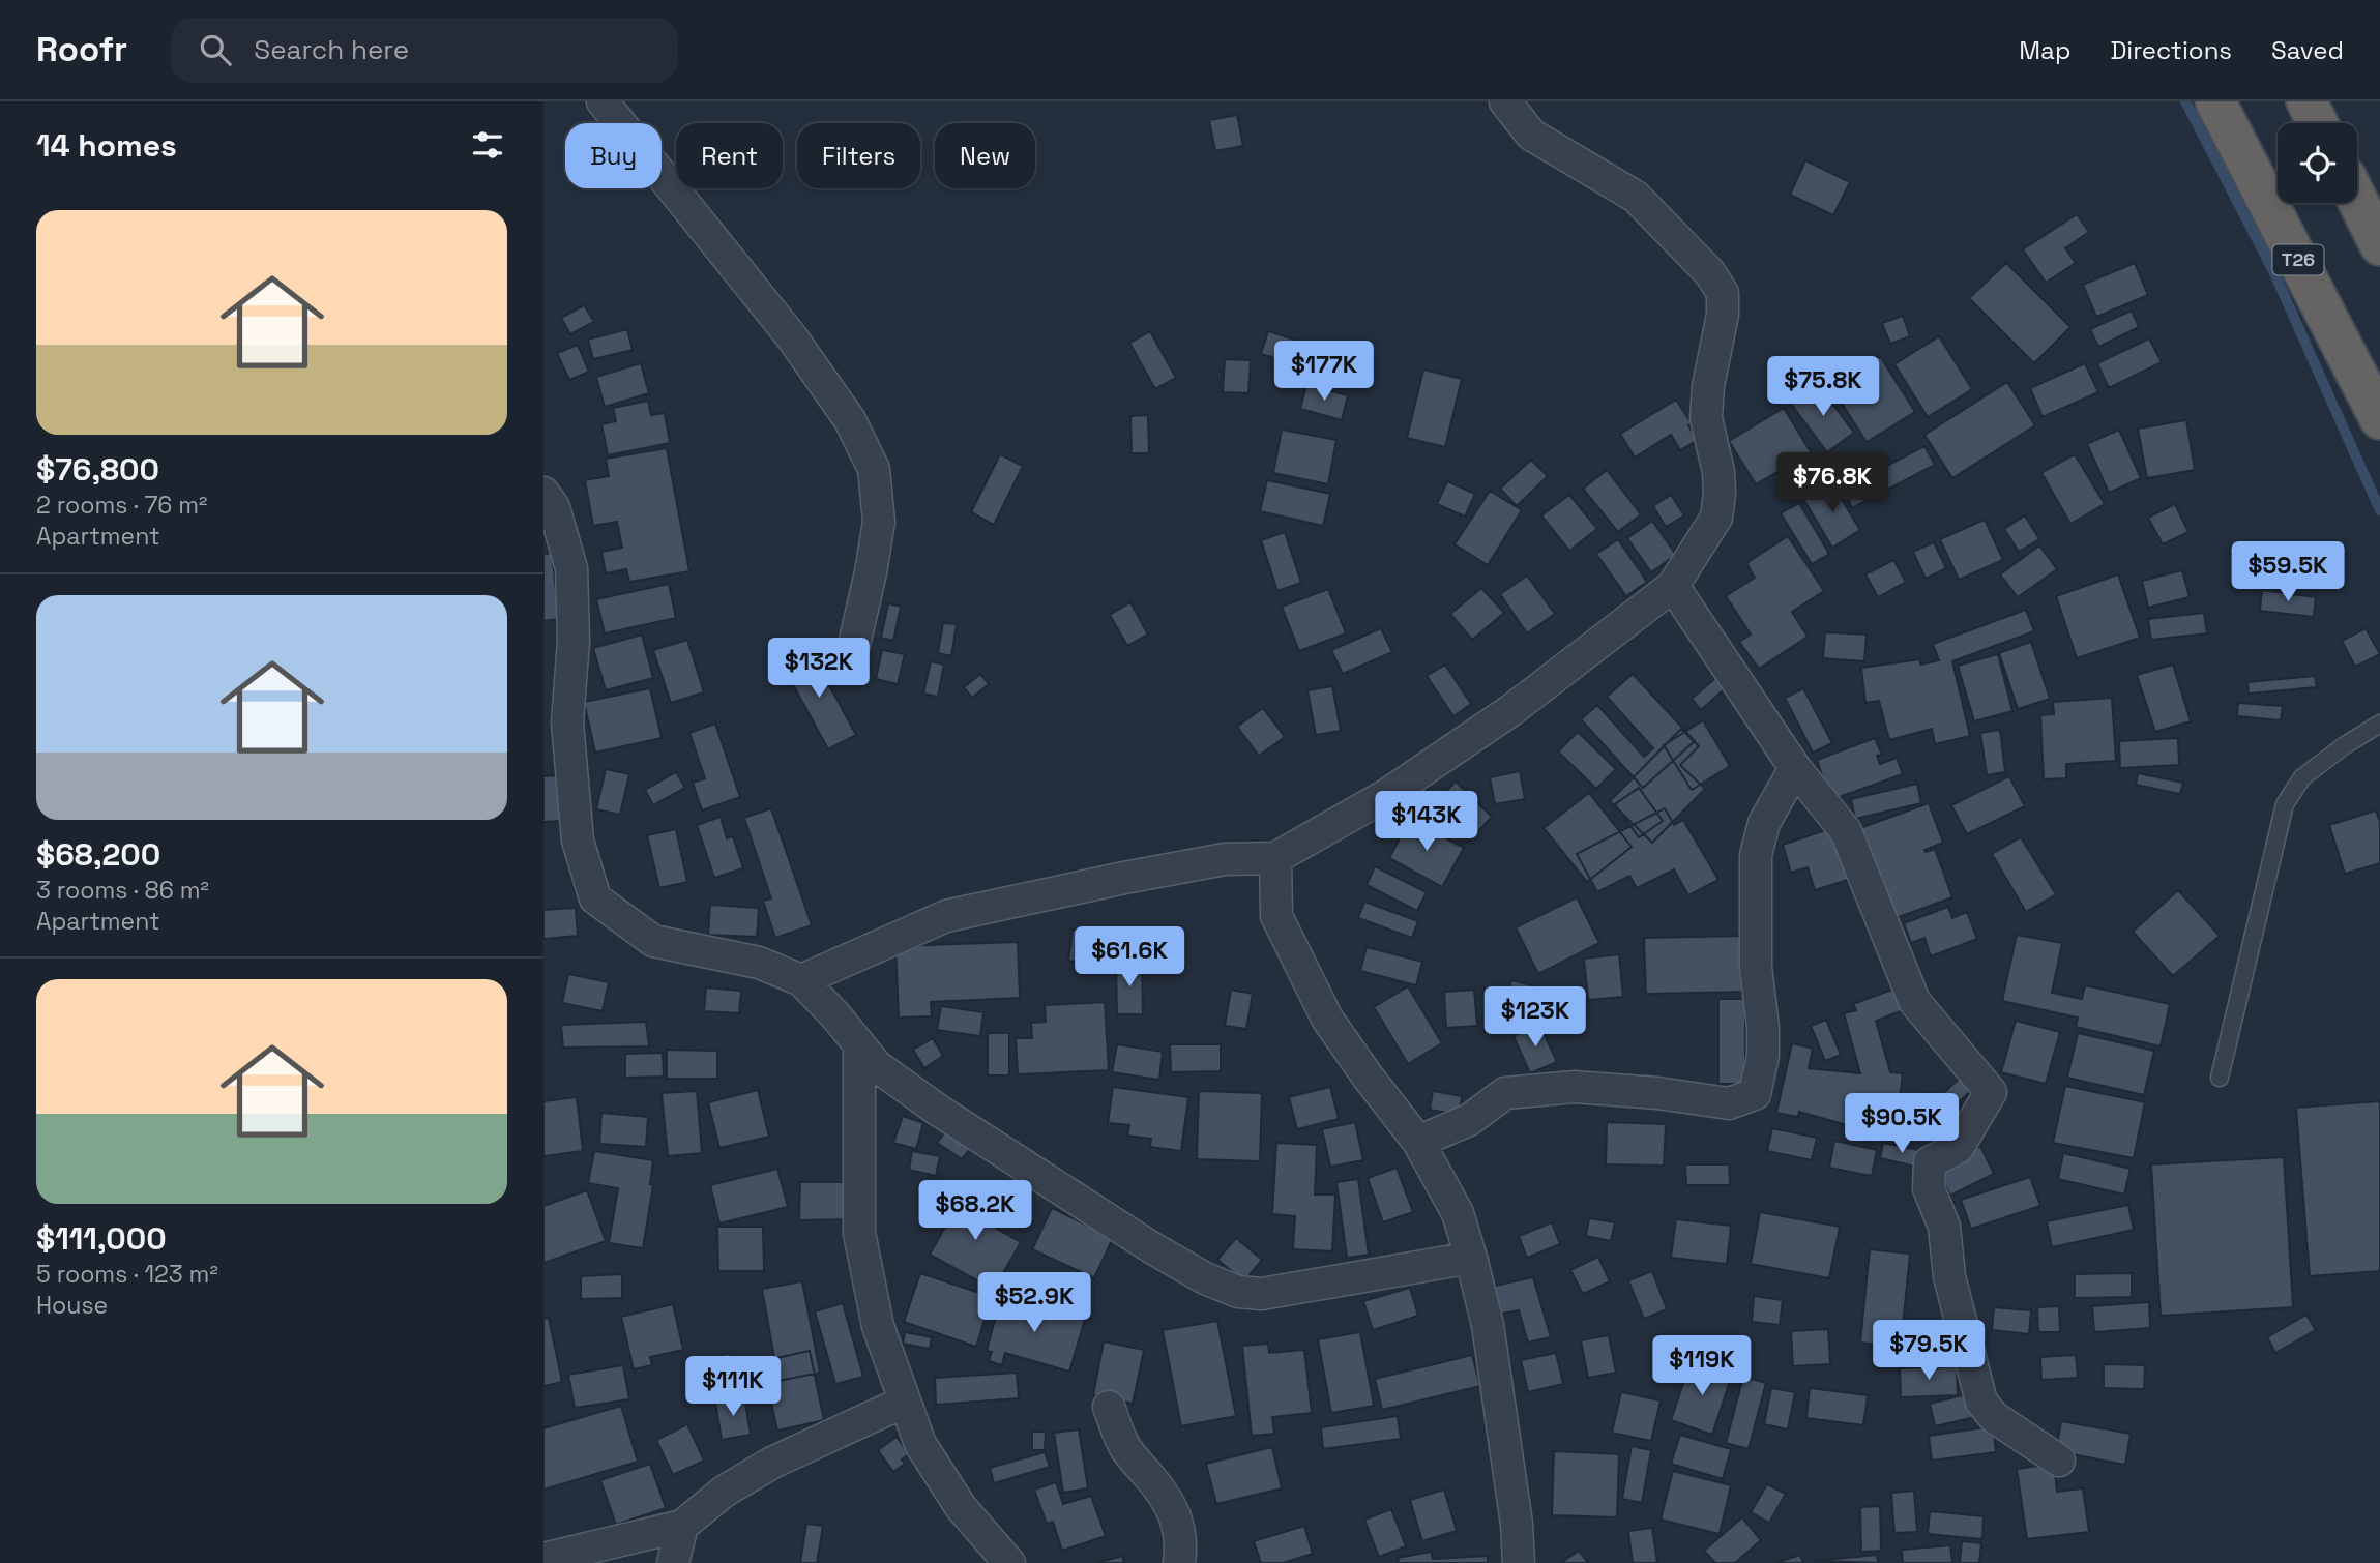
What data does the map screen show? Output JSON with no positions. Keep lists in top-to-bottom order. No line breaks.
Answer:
{"streets":{"highway":["T26"]},"page":{"header":"Roofr","search":"Search here","nav":["Map","Directions","Saved"],"heading":"14 homes","chip":["Buy","Rent","Filters","New"],"list":[{"name":"$76,800","note":"2 rooms · 76 m² · Apartment"},{"name":"$68,200","note":"3 rooms · 86 m² · Apartment"},{"name":"$111,000","note":"5 rooms · 123 m² · House"}],"price":["$177K","$75.8K","$76.8K","$59.5K","$132K","$143K","$61.6K","$123K","$90.5K","$68.2K","$52.9K","$79.5K","$119K","$111K"]}}
